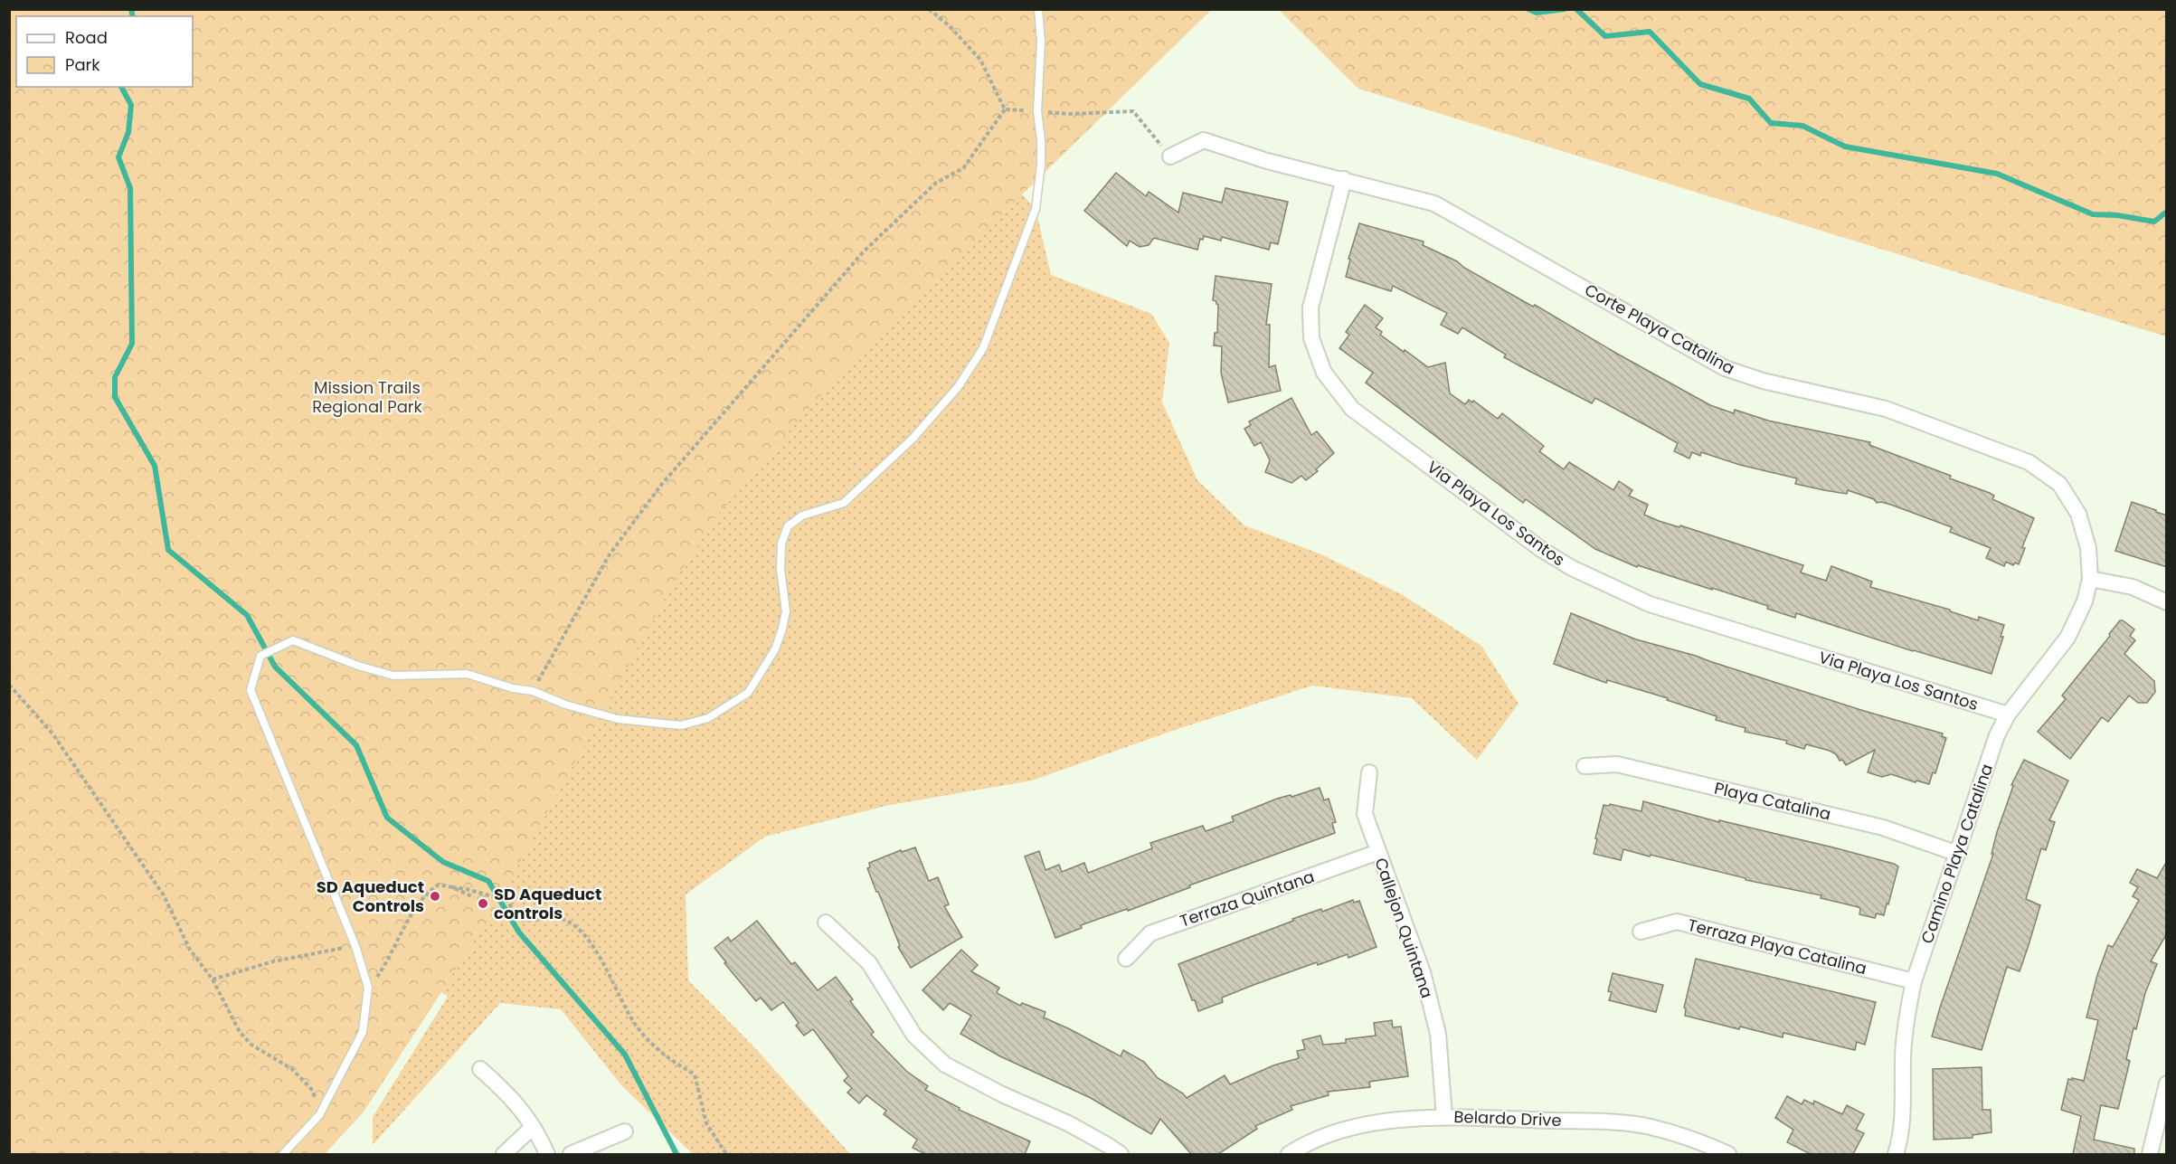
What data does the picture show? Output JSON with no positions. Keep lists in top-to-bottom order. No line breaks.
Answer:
{"streets":{"street":["Corte Playa Catalina","Via Playa Los Santos","Playa Catalina","Camino Playa Catalina","Terraza Quintana","Callejon Quintana","Terraza Playa Catalina","Belardo Drive"]},"crossings":[["Corte Playa Catalina","Via Playa Los Santos"],["Corte Playa Catalina","Camino Playa Catalina"],["Via Playa Los Santos","Camino Playa Catalina"],["Playa Catalina","Camino Playa Catalina"],["Camino Playa Catalina","Terraza Playa Catalina"],["Terraza Quintana","Callejon Quintana"],["Callejon Quintana","Belardo Drive"]],"parks":["Mission Trails Regional Park"],"places":["SD Aqueduct Controls","SD Aqueduct controls"],"legend":["Road","Park"]}
